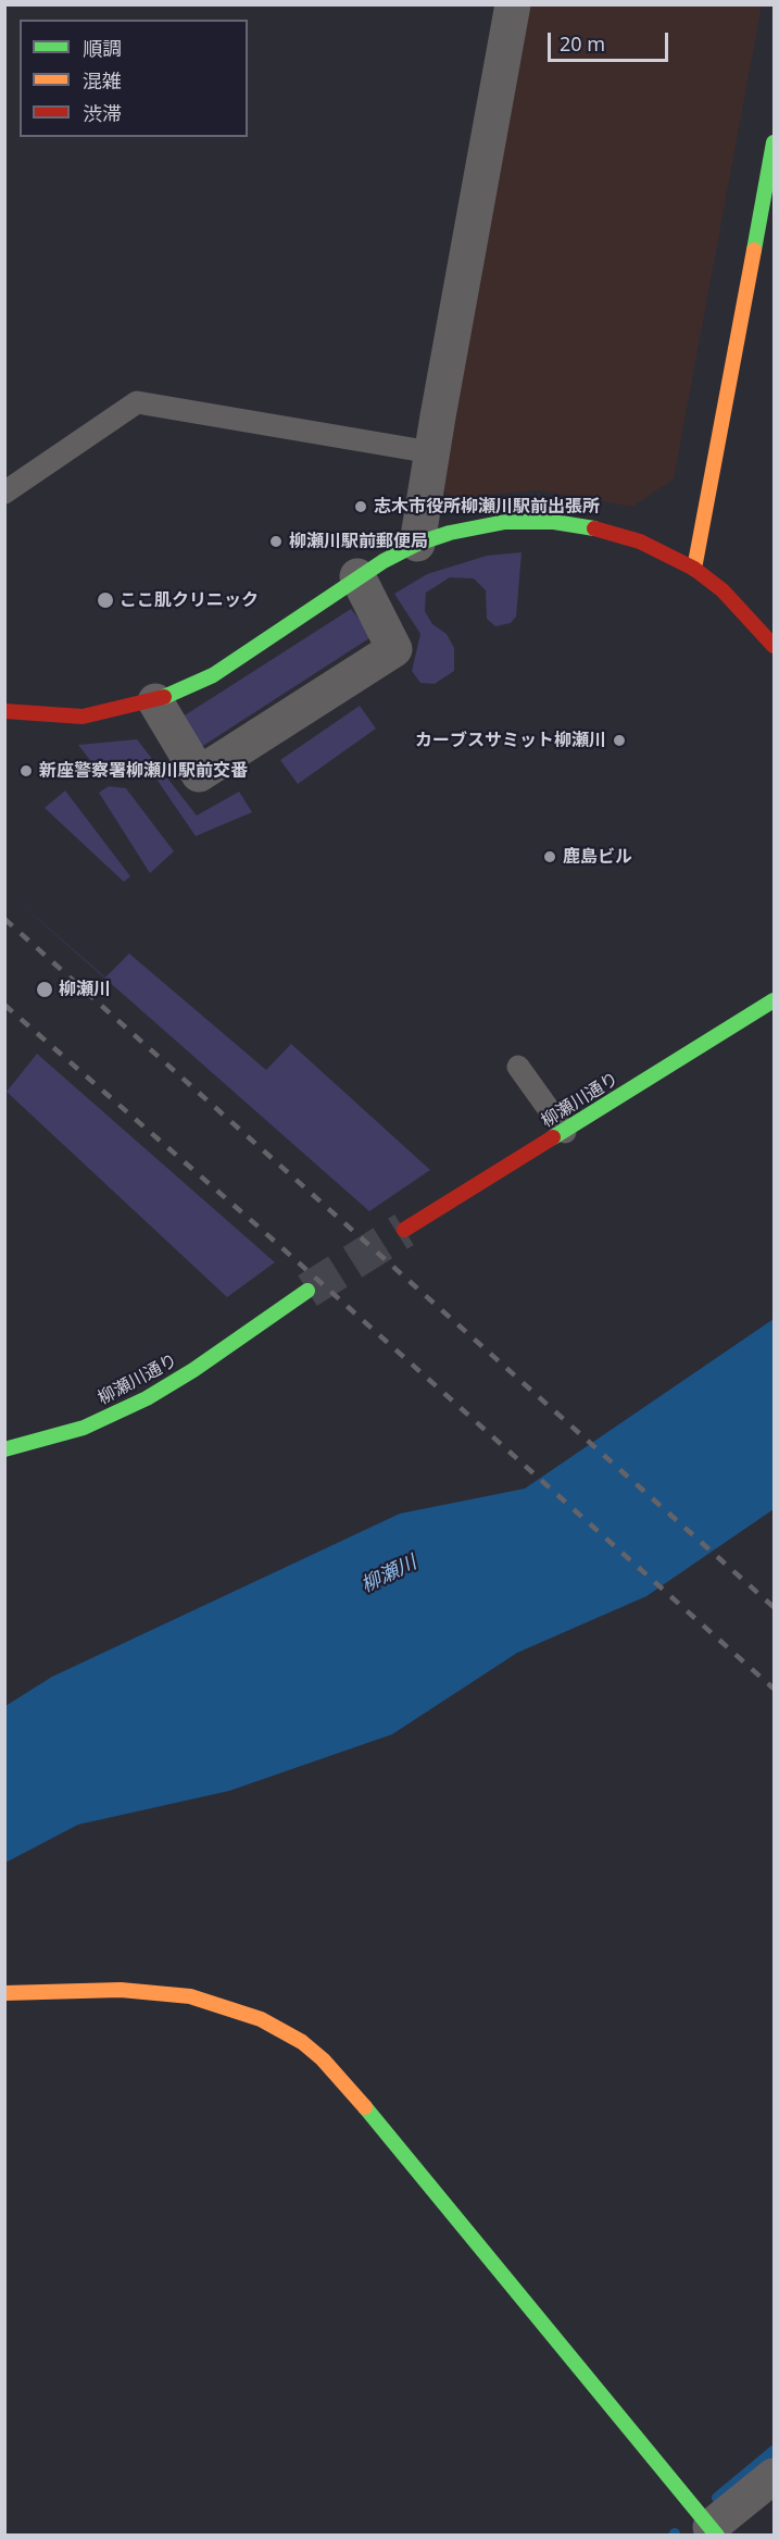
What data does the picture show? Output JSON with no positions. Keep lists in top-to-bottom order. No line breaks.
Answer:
{"streets":{"street":["柳瀬川通り"]},"water":["柳瀬川"],"places":["志木市役所柳瀬川駅前出張所","柳瀬川駅前郵便局","ここ肌クリニック","カーブスサミット柳瀬川","新座警察署柳瀬川駅前交番","鹿島ビル","柳瀬川"],"legend":["順調","混雑","渋滞"],"scale_bar":"20 m"}
